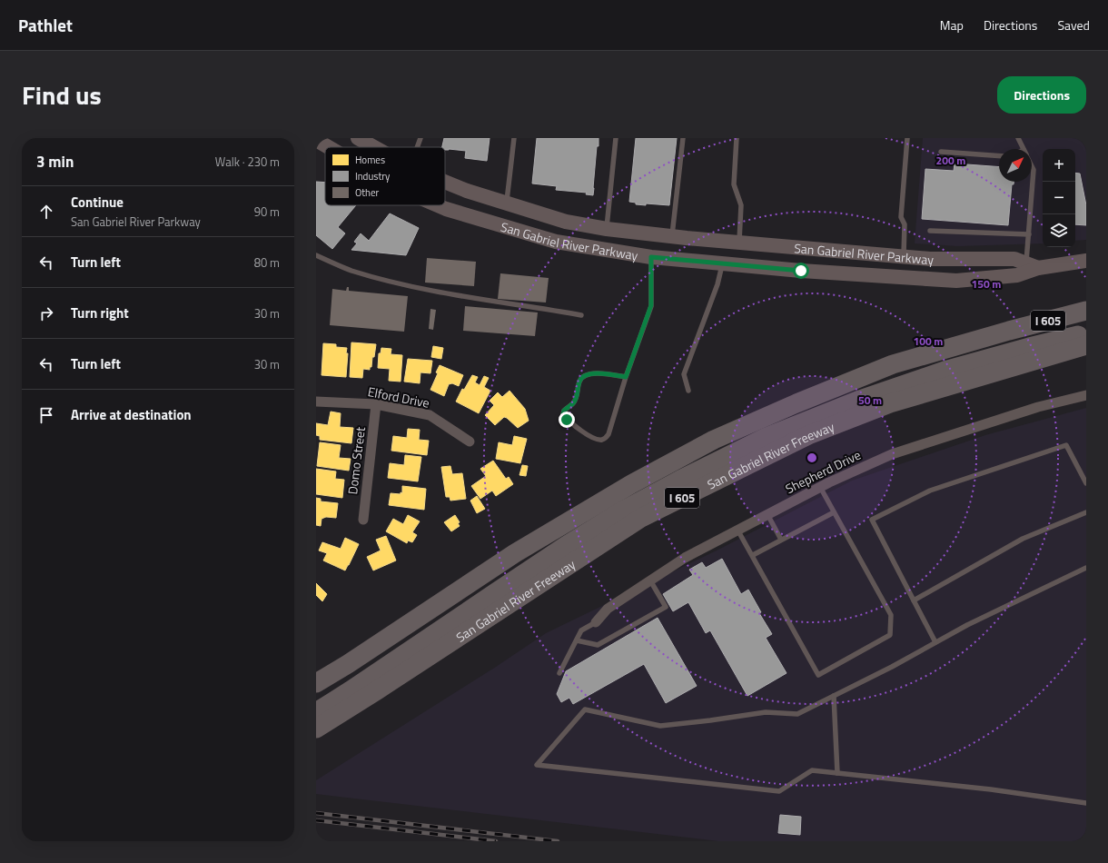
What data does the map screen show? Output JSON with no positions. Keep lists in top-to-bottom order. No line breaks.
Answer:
{"streets":{"highway":["I 605","San Gabriel River Freeway"],"main road":["San Gabriel River Parkway"],"street":["Elford Drive","Domo Street","Shepherd Drive"]},"crossings":[["Elford Drive","Domo Street"]],"legend":["Homes","Industry","Other"],"north":"top right","page":{"header":"Pathlet","nav":["Map","Directions","Saved"],"title":"Find us","buttons":"Directions","heading":["3 min","Walk · 230 m"],"map_buttons":["+","−"],"list":[["Continue","San Gabriel River Parkway","90 m"],["Turn left","80 m"],["Turn right","30 m"],["Turn left","30 m"],"Arrive at destination"]},"rings":["200 m","150 m","100 m","50 m"]}
